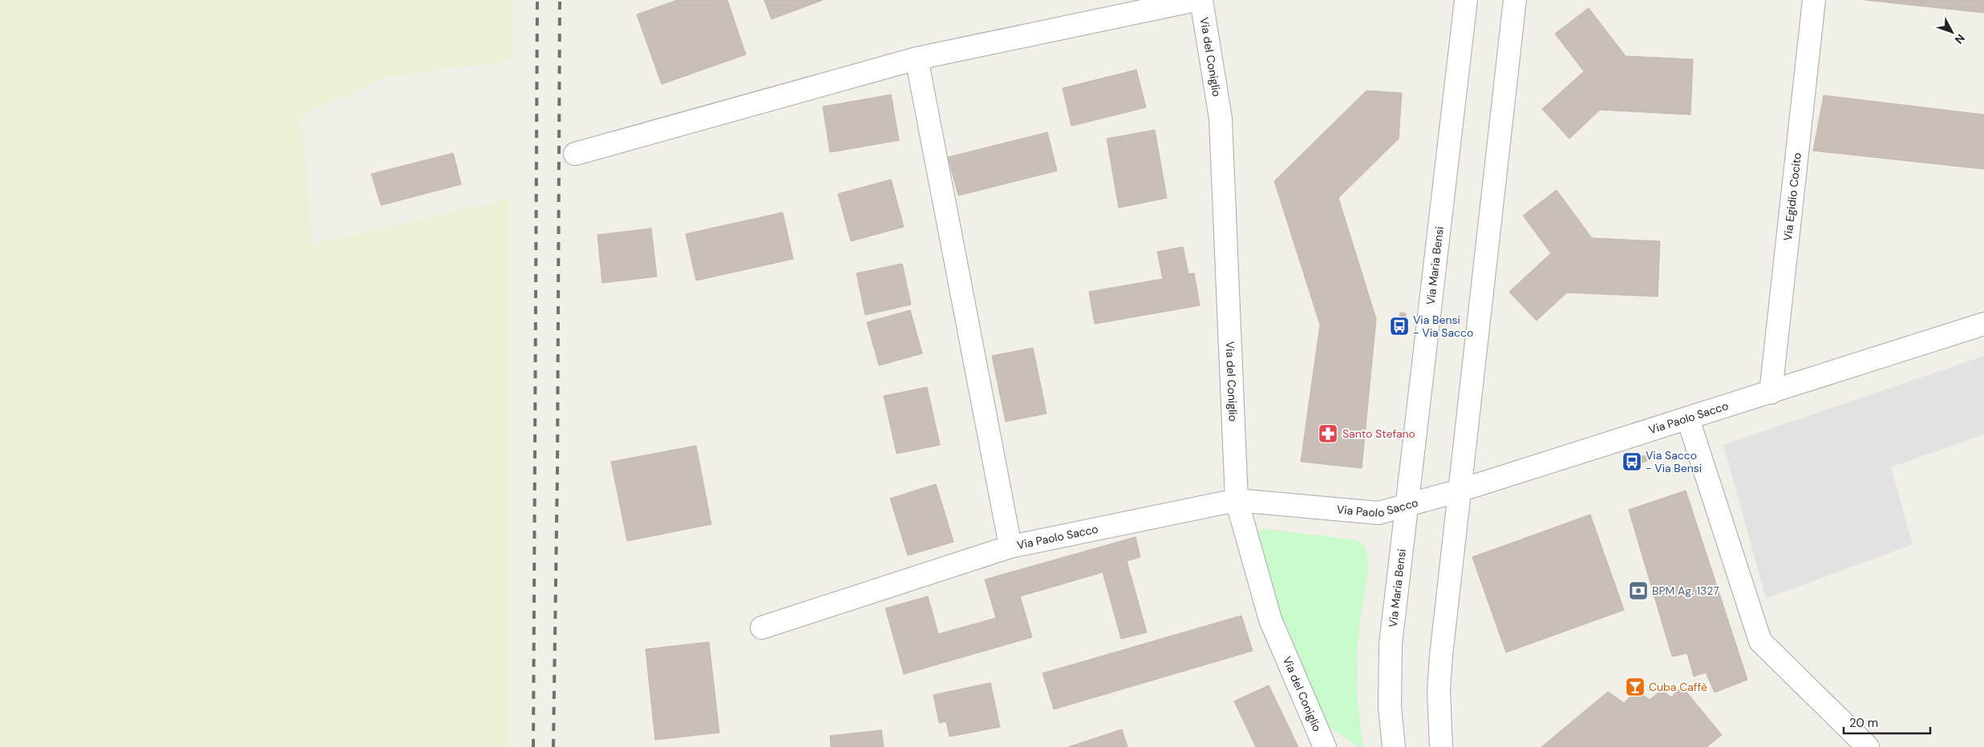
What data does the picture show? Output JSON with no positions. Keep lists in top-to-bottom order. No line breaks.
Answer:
{"streets":{"street":["Via del Coniglio","Via Egidio Cocito","Via Maria Bensi","Via Paolo Sacco"]},"crossings":[["Via del Coniglio","Via Paolo Sacco"],["Via Egidio Cocito","Via Paolo Sacco"],["Via Maria Bensi","Via Paolo Sacco"]],"places":{"bus stop":["Via Bensi - Via Sacco","Via Sacco - Via Bensi"],"pharmacy":["Santo Stefano"],"bank":["BPM Ag. 1327"],"bar":["Cuba Caffè"]},"scale_bar":"20 m","north":"bottom right"}
